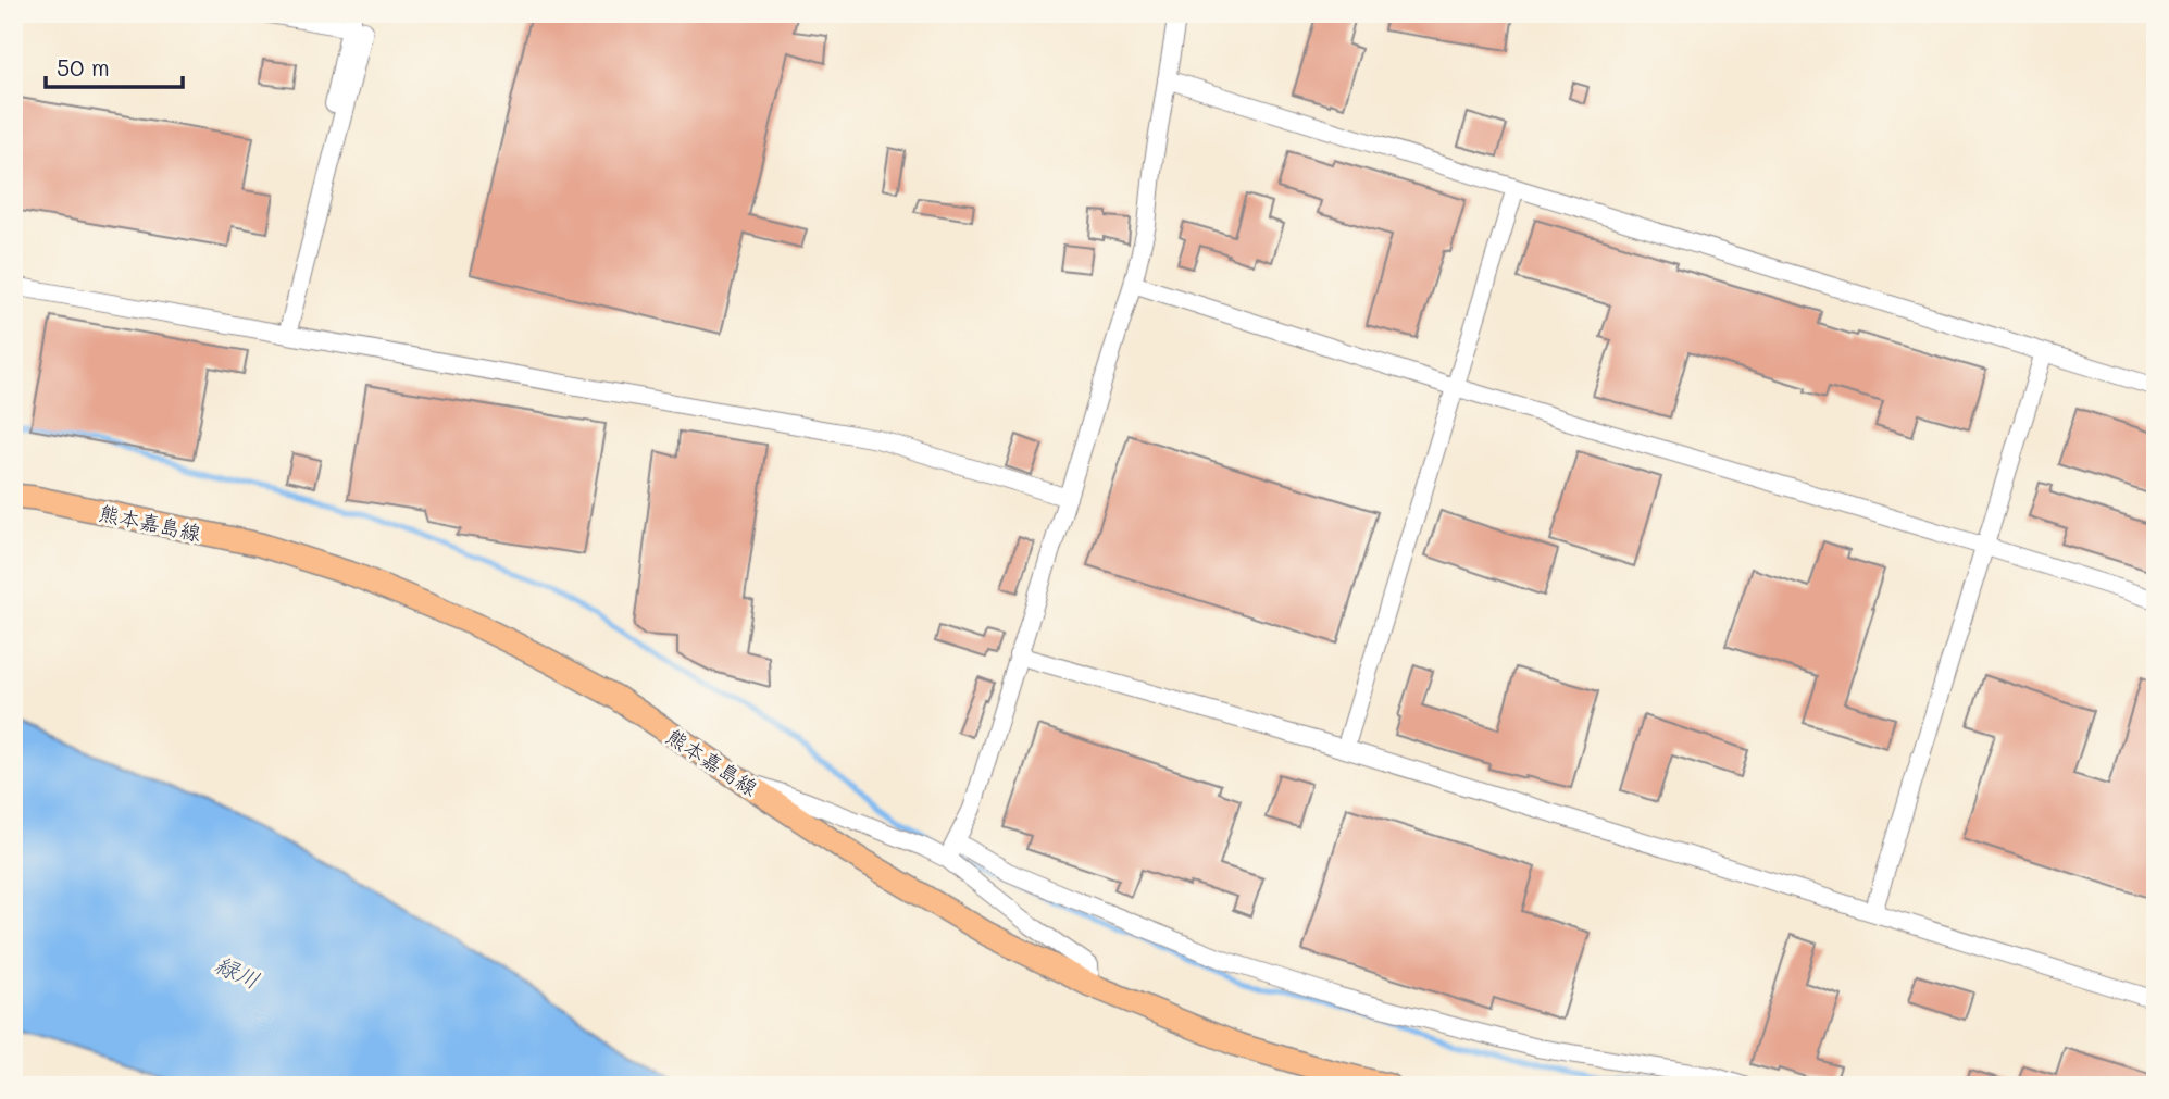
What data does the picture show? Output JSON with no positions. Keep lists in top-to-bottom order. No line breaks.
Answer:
{"streets":{"main road":["熊本嘉島線"]},"water":["緑川"],"scale_bar":"50 m"}
